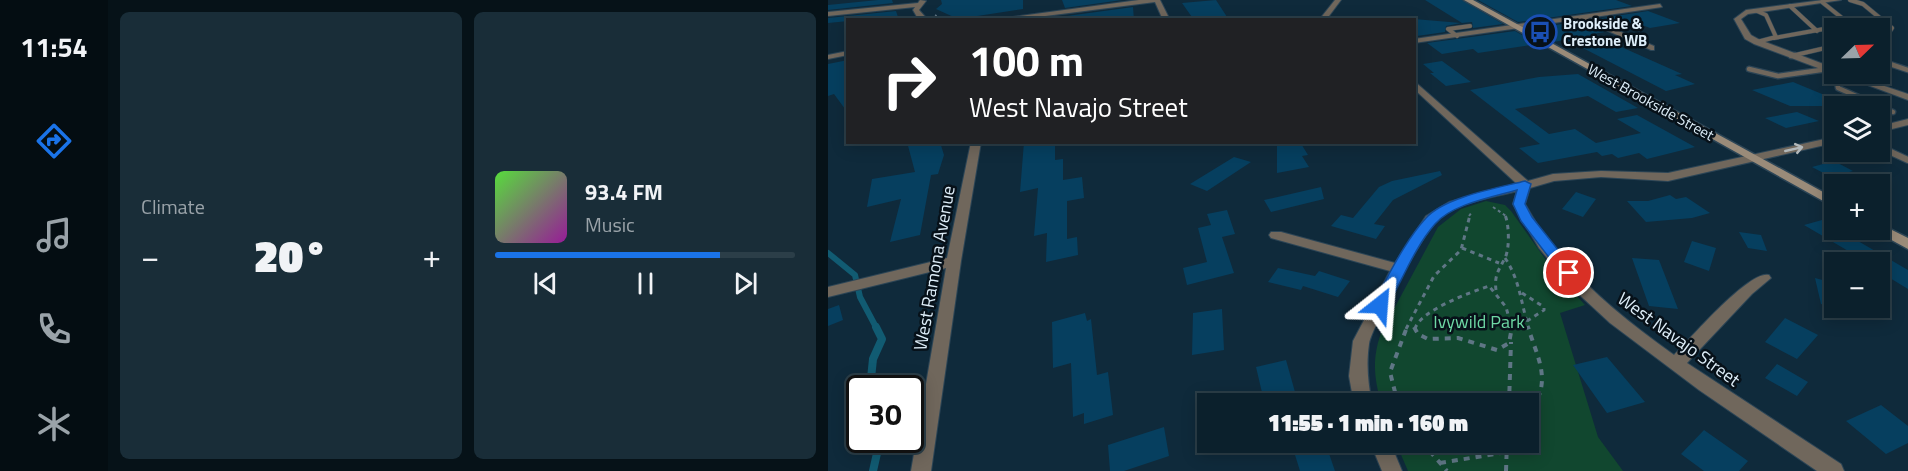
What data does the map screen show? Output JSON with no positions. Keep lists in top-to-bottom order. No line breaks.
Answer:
{"streets":{"street":["West Brookside Street","West Ramona Avenue","West Navajo Street"]},"parks":["Ivywild Park"],"places":{"bus stop":["Brookside & Crestone WB"]},"north":"top right","page":{"tabs":"11:54","tile":"Climate","map_buttons":["+","−"],"turn":["100 m","West Navajo Street"],"song":["93.4 FM","Music"],"heat":["−","20°","+"],"limit":"30","trip":"11:55 · 1 min · 160 m"}}
